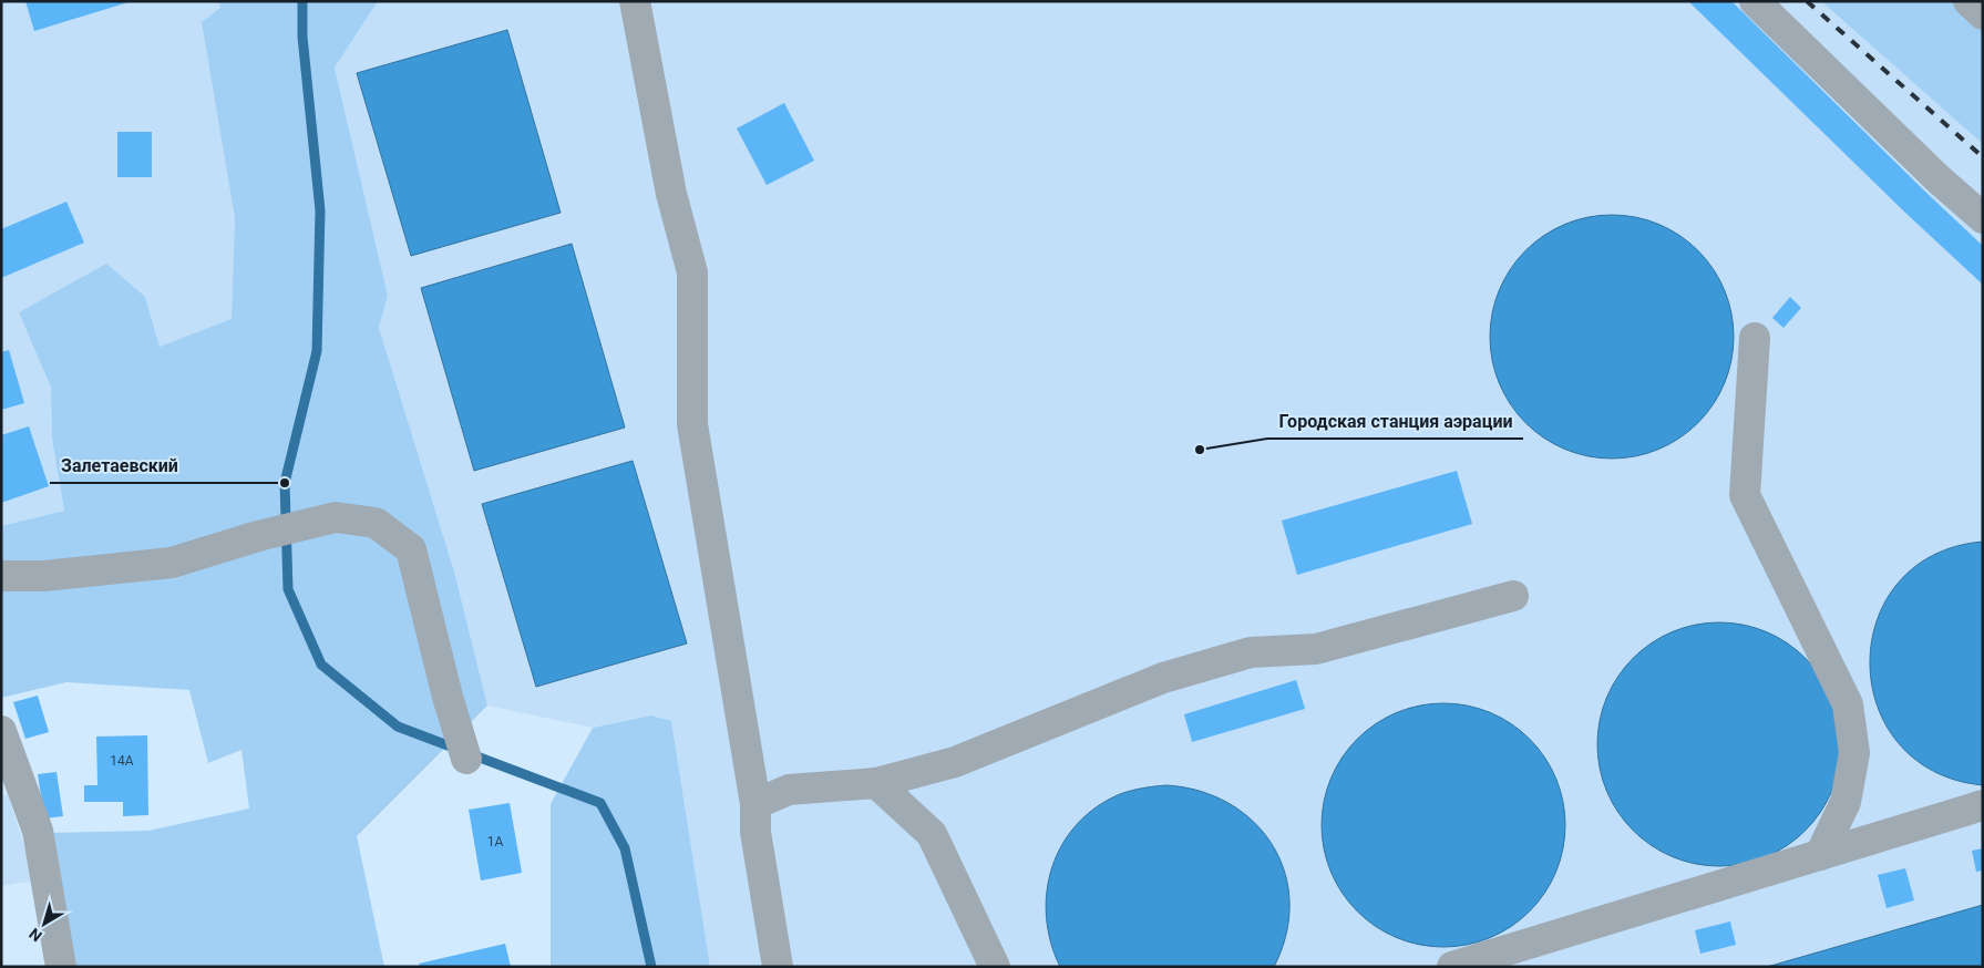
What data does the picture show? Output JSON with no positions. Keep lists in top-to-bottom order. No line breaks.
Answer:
{"places":["Городская станция аэрации","Залетаевский"],"house_numbers":["14А","1А"],"north":"bottom left"}
